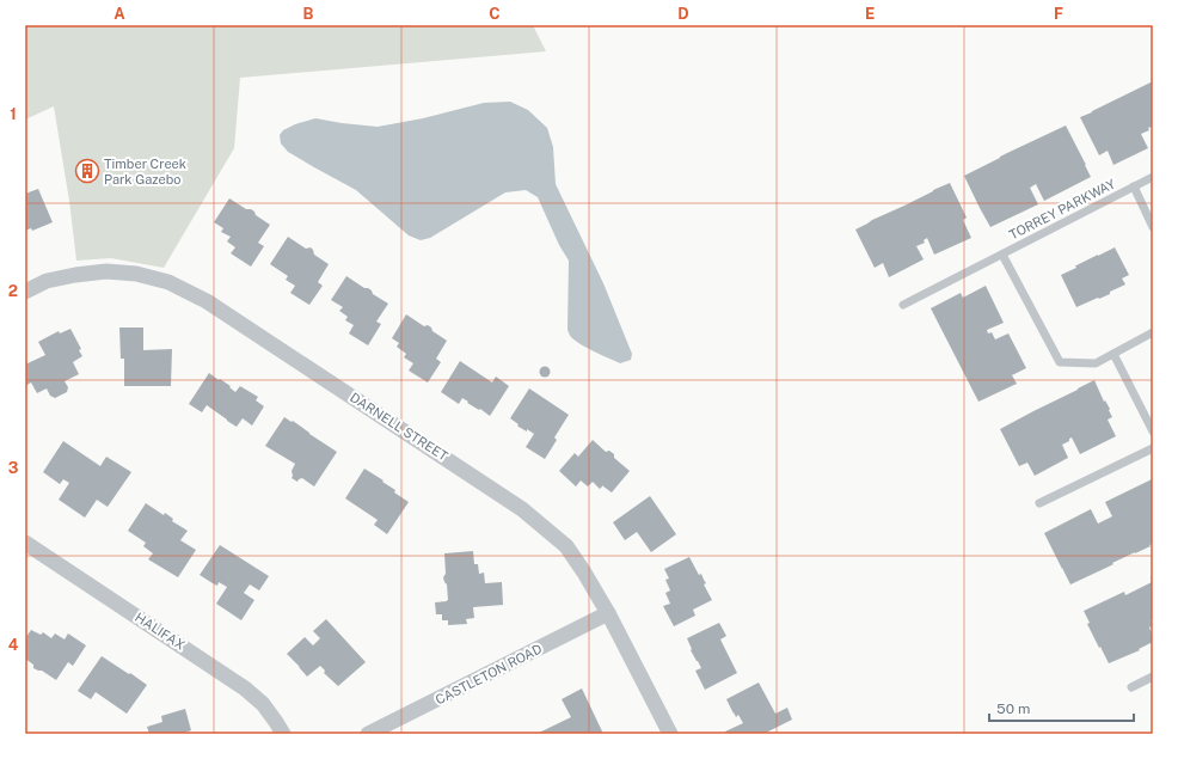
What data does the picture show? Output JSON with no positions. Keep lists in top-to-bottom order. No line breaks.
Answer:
{"streets":{"street":["DARNELL STREET","HALIFAX","CASTLETON ROAD"],"lane":["TORREY PARKWAY"]},"crossings":[["DARNELL STREET","CASTLETON ROAD"]],"places":{"building":["Timber Creek Park Gazebo"]},"scale_bar":"50 m","grid":{"columns":["A","B","C","D","E","F"],"rows":["1","2","3","4"]}}
